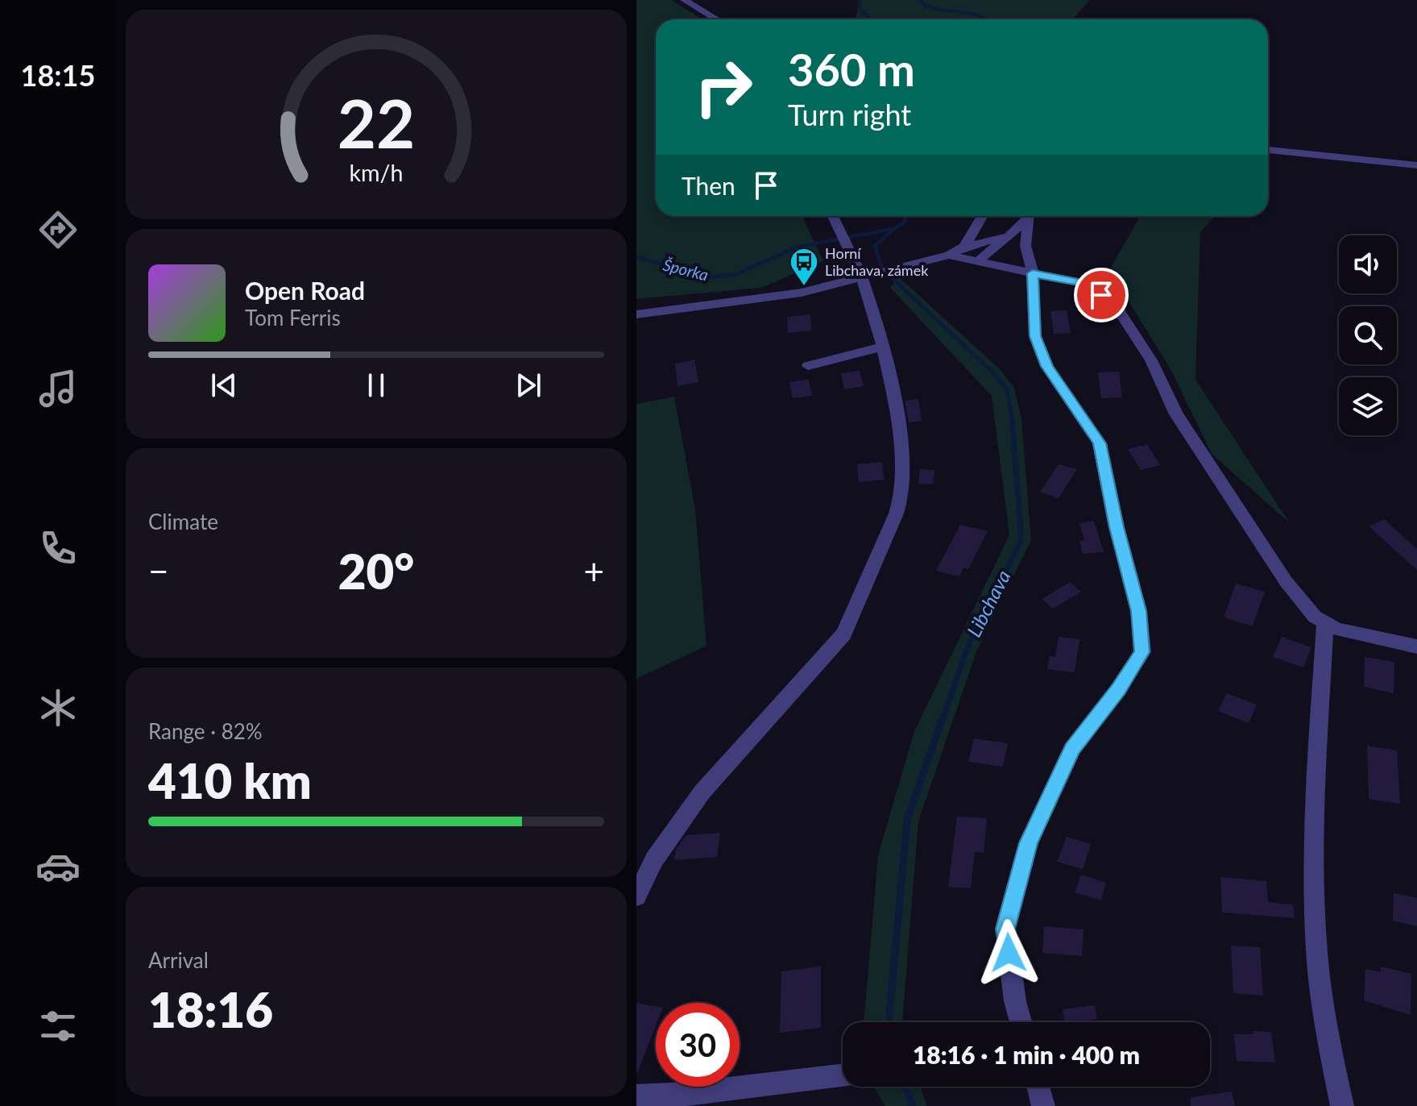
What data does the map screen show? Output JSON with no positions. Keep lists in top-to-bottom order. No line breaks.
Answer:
{"water":["Šporka","Libchava"],"places":{"bus stop":["Horní Libchava, zámek"]},"page":{"tabs":"18:15","turn":["360 m","Turn right"],"then":"Then","song":["Open Road","Tom Ferris"],"tile":["Climate",["Range · 82%","410 km"],["Arrival","18:16"]],"heat":["−","20°","+"],"limit":"30","trip":"18:16 · 1 min · 400 m","gauge":["22","km/h"]}}
